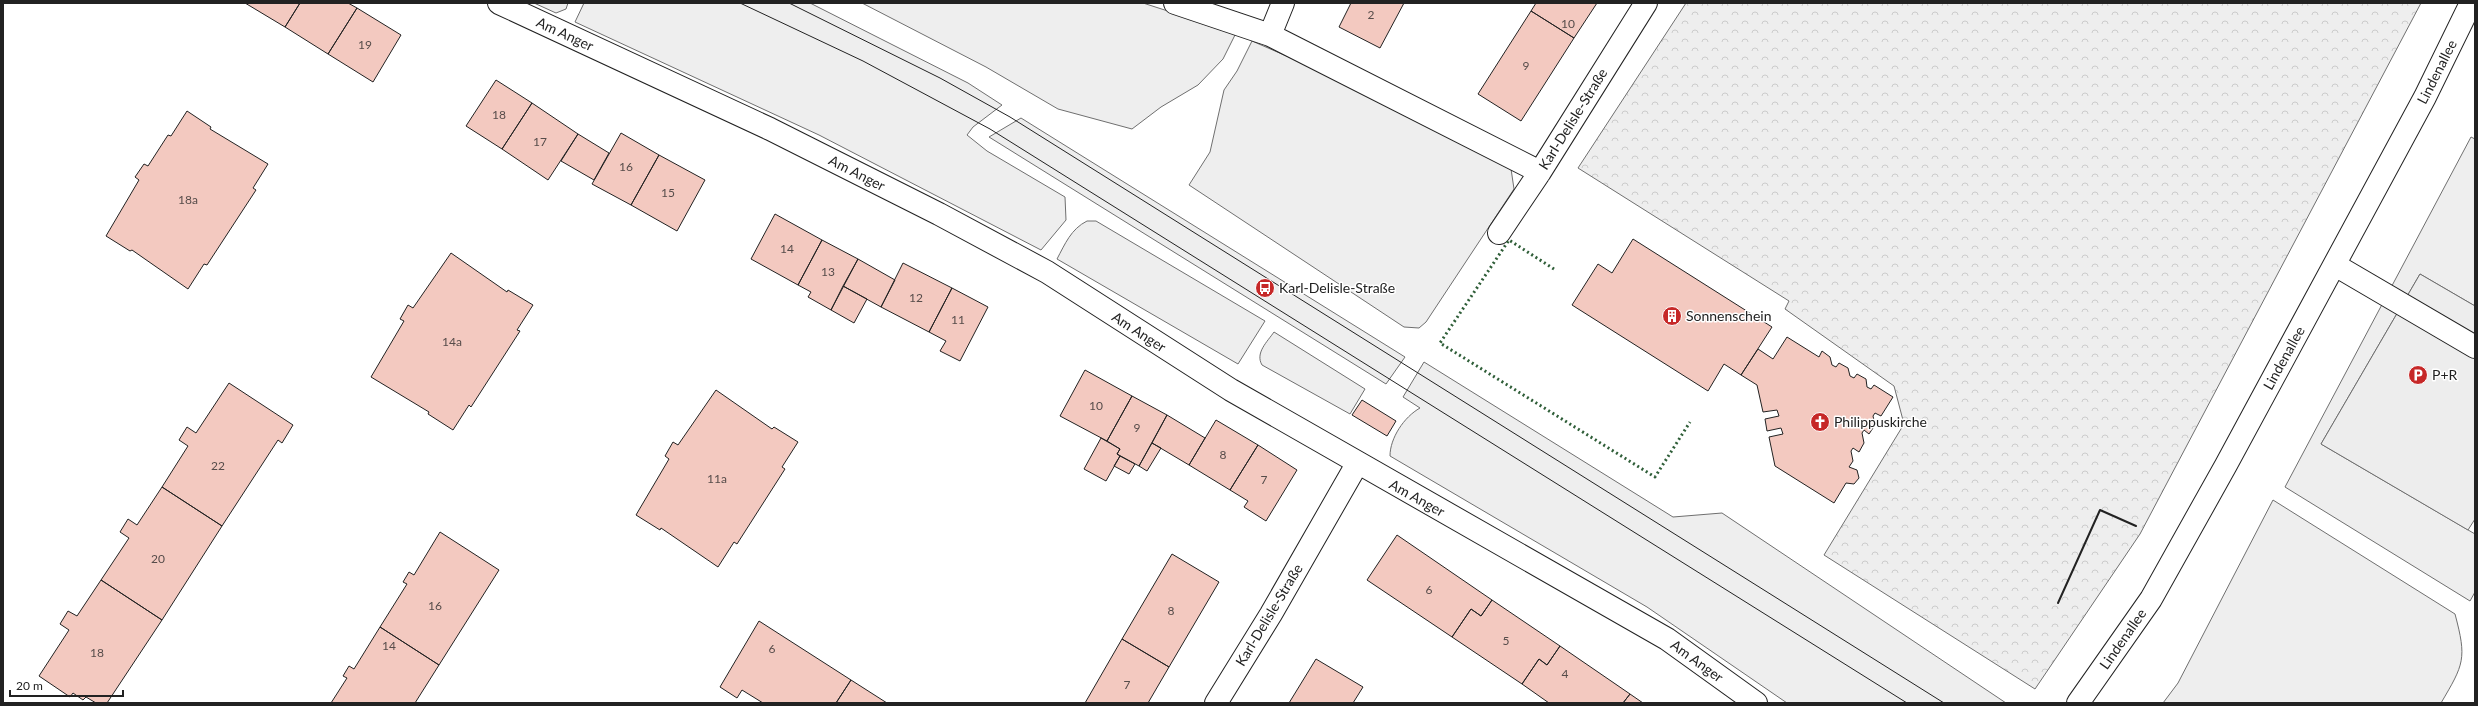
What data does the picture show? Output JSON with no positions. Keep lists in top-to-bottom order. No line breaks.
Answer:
{"streets":{"street":["Am Anger","Lindenallee","Karl-Delisle-Straße"]},"crossings":[["Am Anger","Karl-Delisle-Straße"]],"places":{"bus stop":["Karl-Delisle-Straße"],"building":["Sonnenschein"],"parking":["P+R"],"church":["Philippuskirche"]},"house_numbers":["2","10","19","9","18","17","16","15","18a","14","13","12","11","14a","10","9","8","22","11a","7","20","6","16","8","5","14","6","18","4","7"],"scale_bar":"20 m"}
